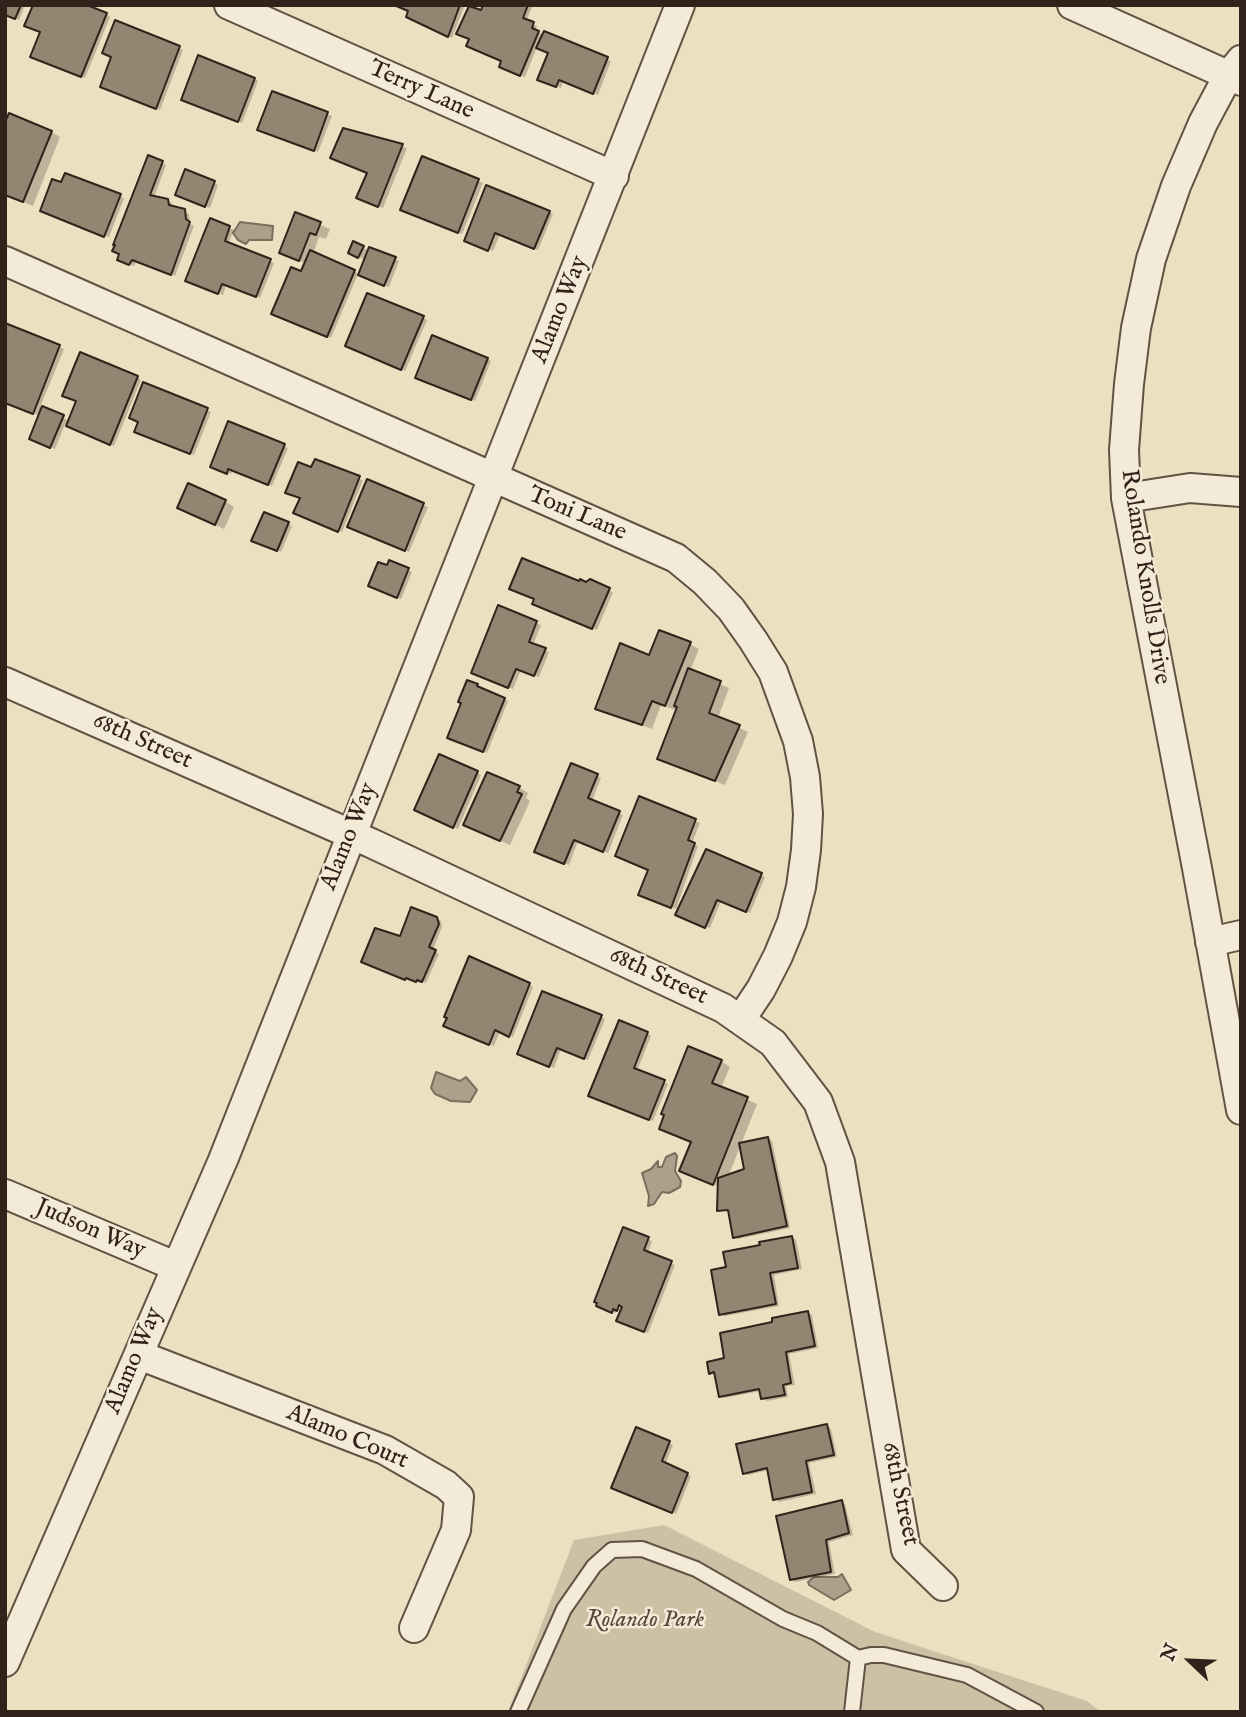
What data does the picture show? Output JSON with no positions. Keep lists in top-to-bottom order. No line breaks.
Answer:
{"streets":{"street":["Terry Lane","Alamo Way","Toni Lane","Rolando Knolls Drive","68th Street","Judson Way","Alamo Court"]},"crossings":[["Terry Lane","Alamo Way"],["Alamo Way","Toni Lane"],["Alamo Way","68th Street"],["Alamo Way","Judson Way"],["Alamo Way","Alamo Court"],["Toni Lane","68th Street"]],"parks":["Rolando Park"],"north":"top left"}
